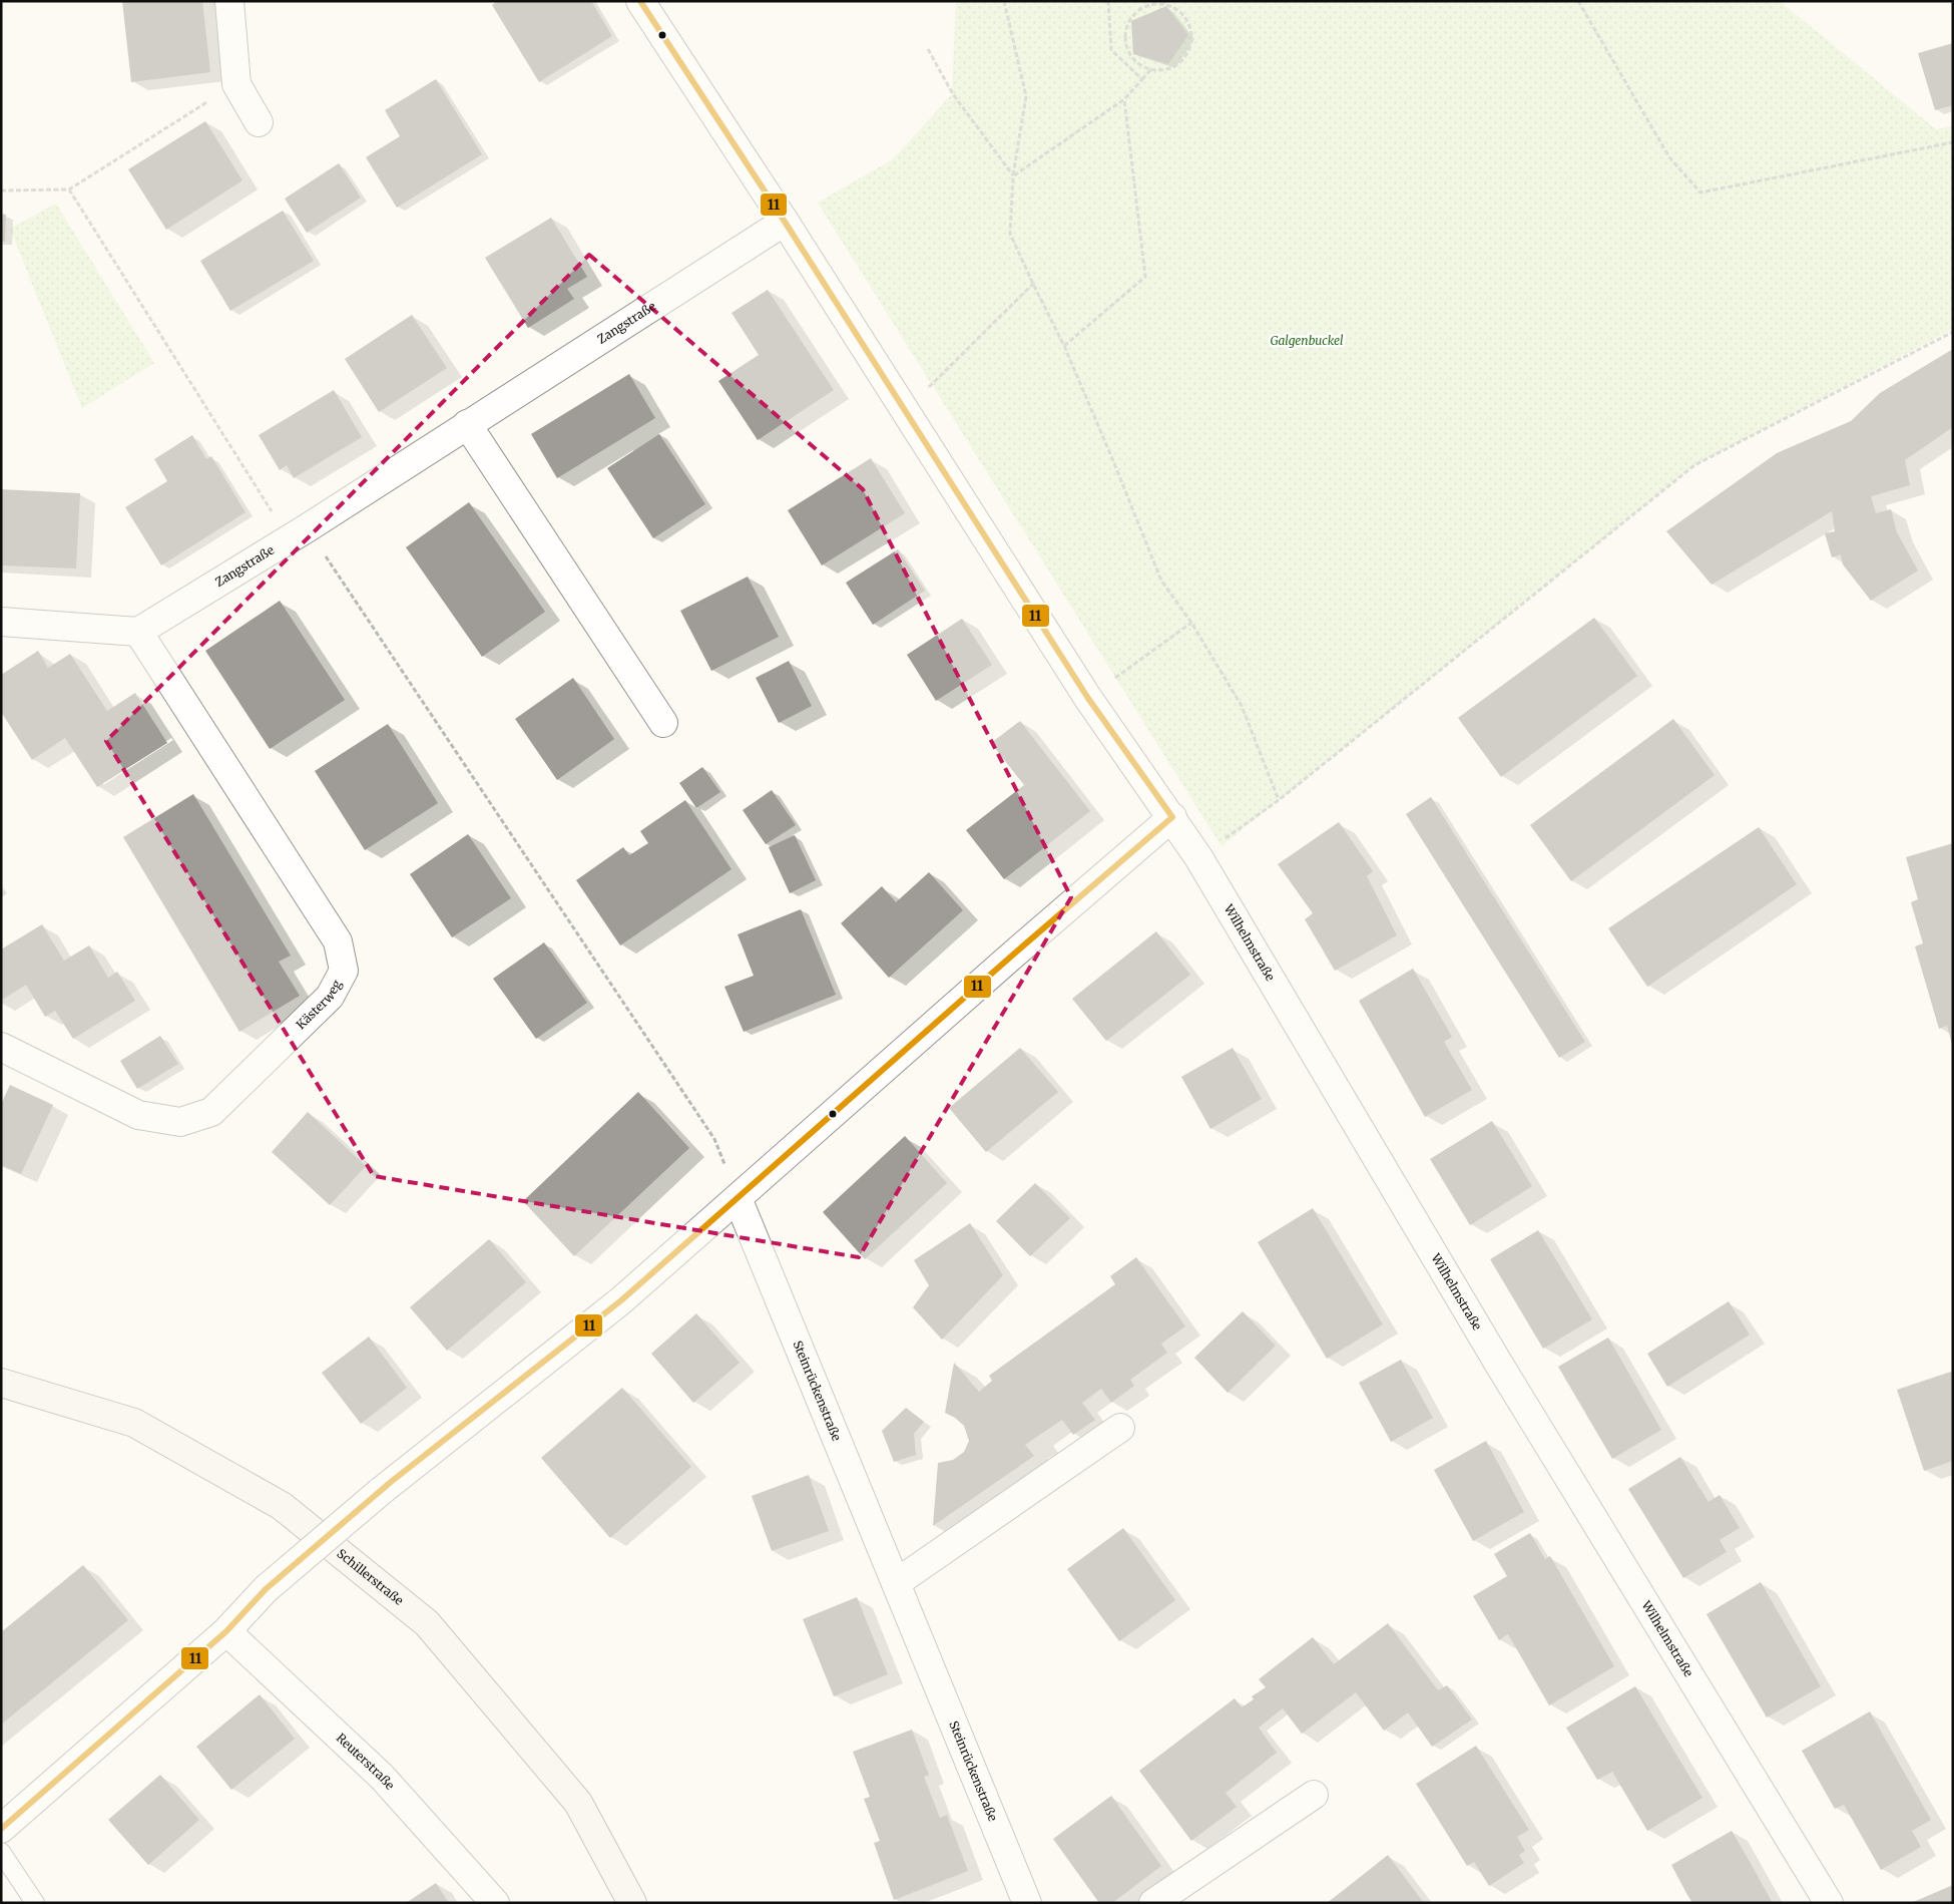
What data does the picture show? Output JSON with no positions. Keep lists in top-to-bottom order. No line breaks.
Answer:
{"streets":{"main road":["Schillerstraße"],"street":["Zangstraße","Wilhelmstraße","Kästerweg","Steinrückenstraße","Reuterstraße"]},"crossings":[["Zangstraße","Wilhelmstraße"],["Zangstraße","Kästerweg"]],"parks":["Galgenbuckel"],"lines":["transit line 11"]}
